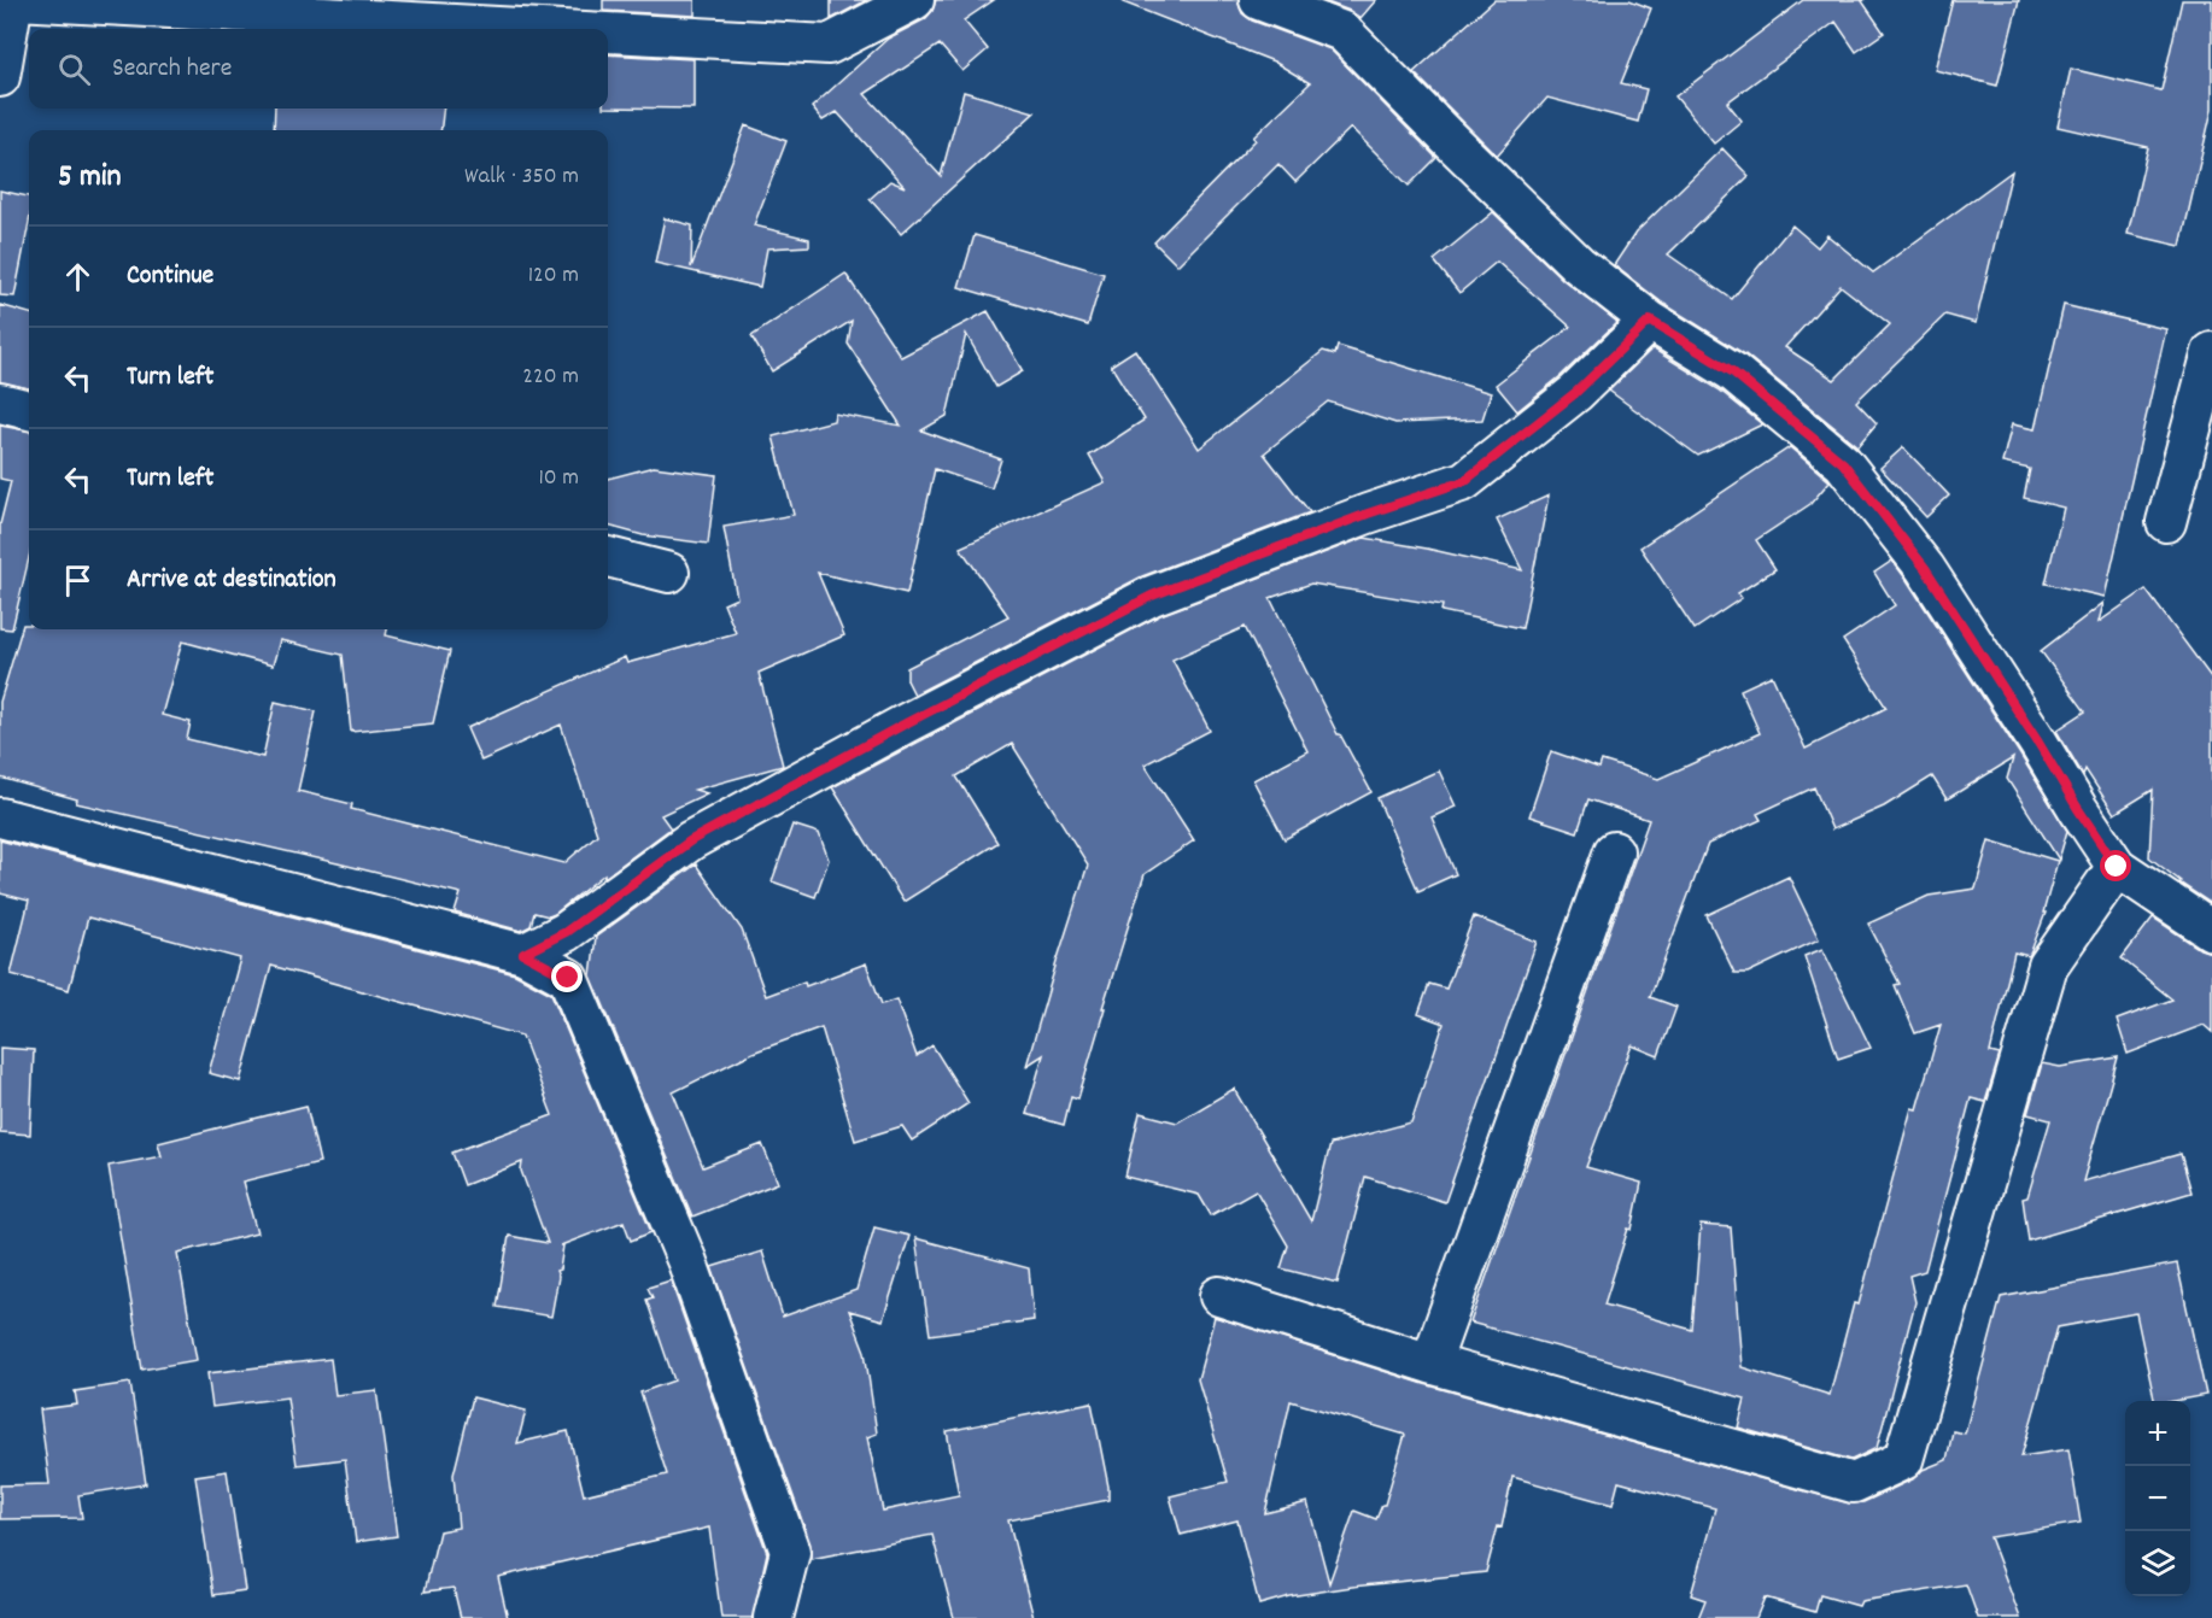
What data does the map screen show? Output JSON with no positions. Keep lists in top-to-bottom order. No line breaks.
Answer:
{"page":{"search":"Search here","heading":["5 min","Walk · 350 m"],"list":[["Continue","120 m"],["Turn left","220 m"],["Turn left","10 m"],"Arrive at destination"],"map_buttons":["+","−"]}}
